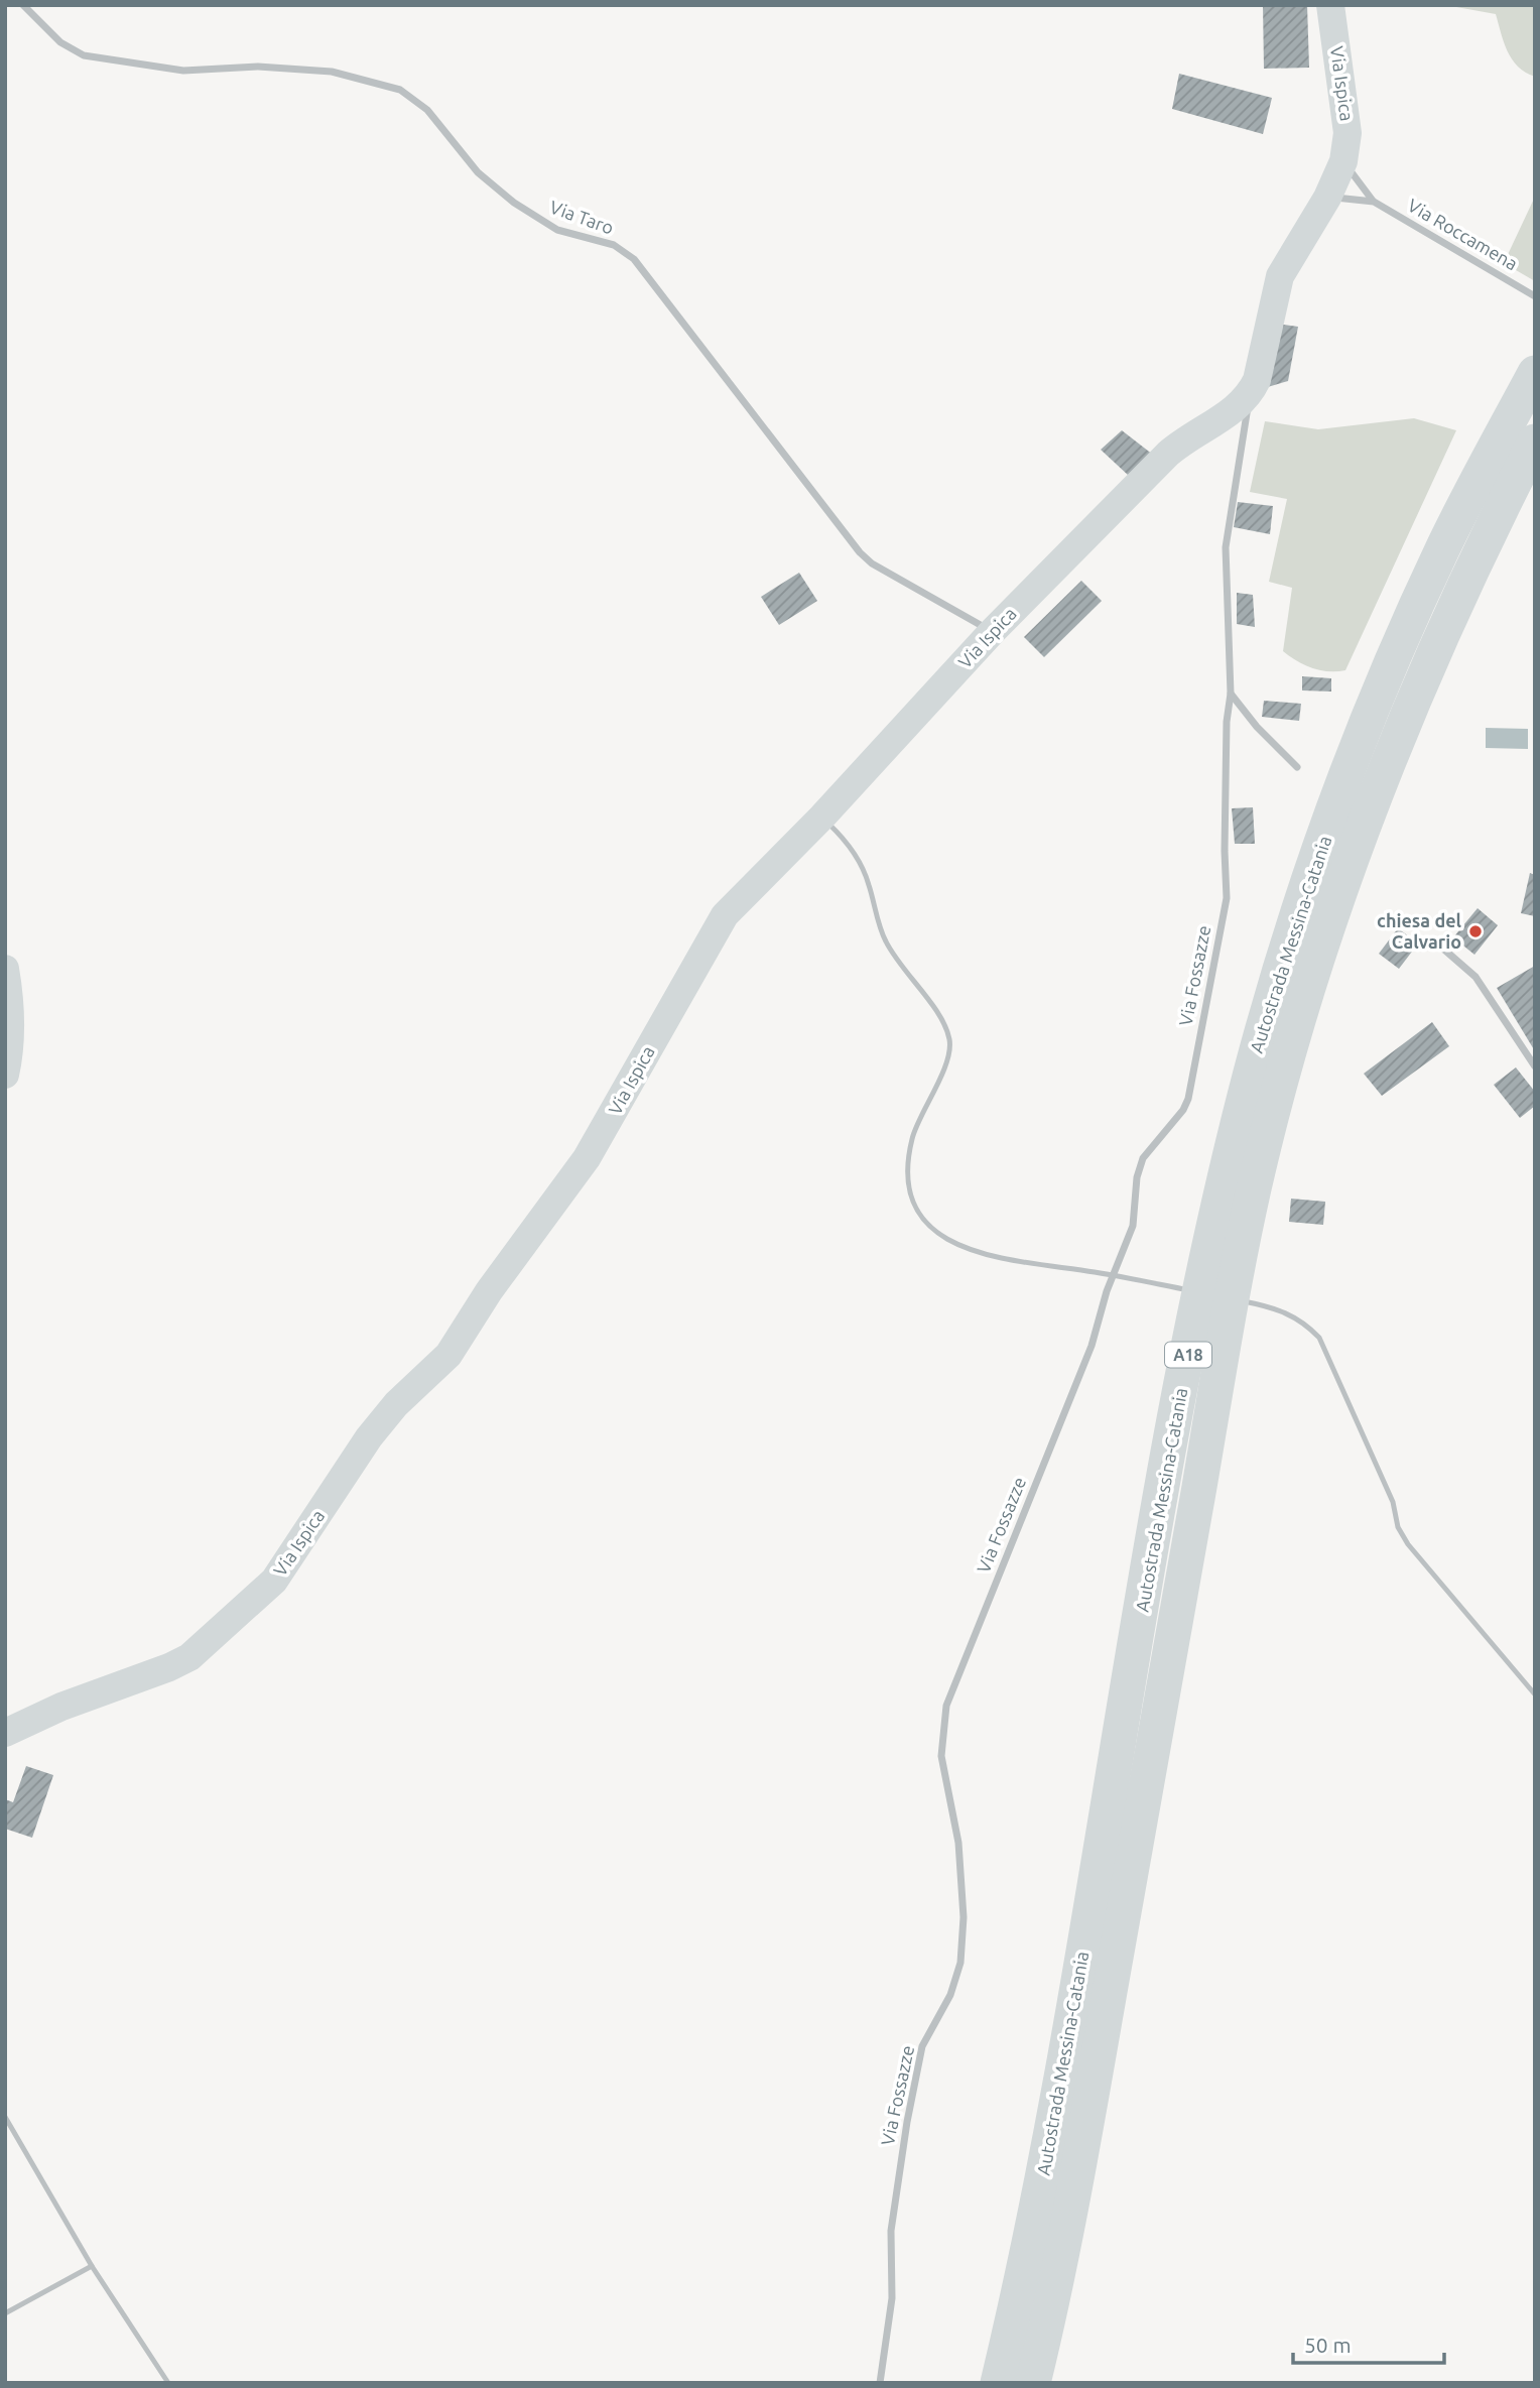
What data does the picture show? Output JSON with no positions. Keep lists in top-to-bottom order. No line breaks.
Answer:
{"streets":{"highway":["Autostrada Messina-Catania","A18"],"street":["Via Ispica","Via Taro","Via Roccamena","Via Fossazze"]},"crossings":[["Via Ispica","Via Taro"],["Via Ispica","Via Fossazze"]],"places":["chiesa del Calvario"],"scale_bar":"50 m"}
